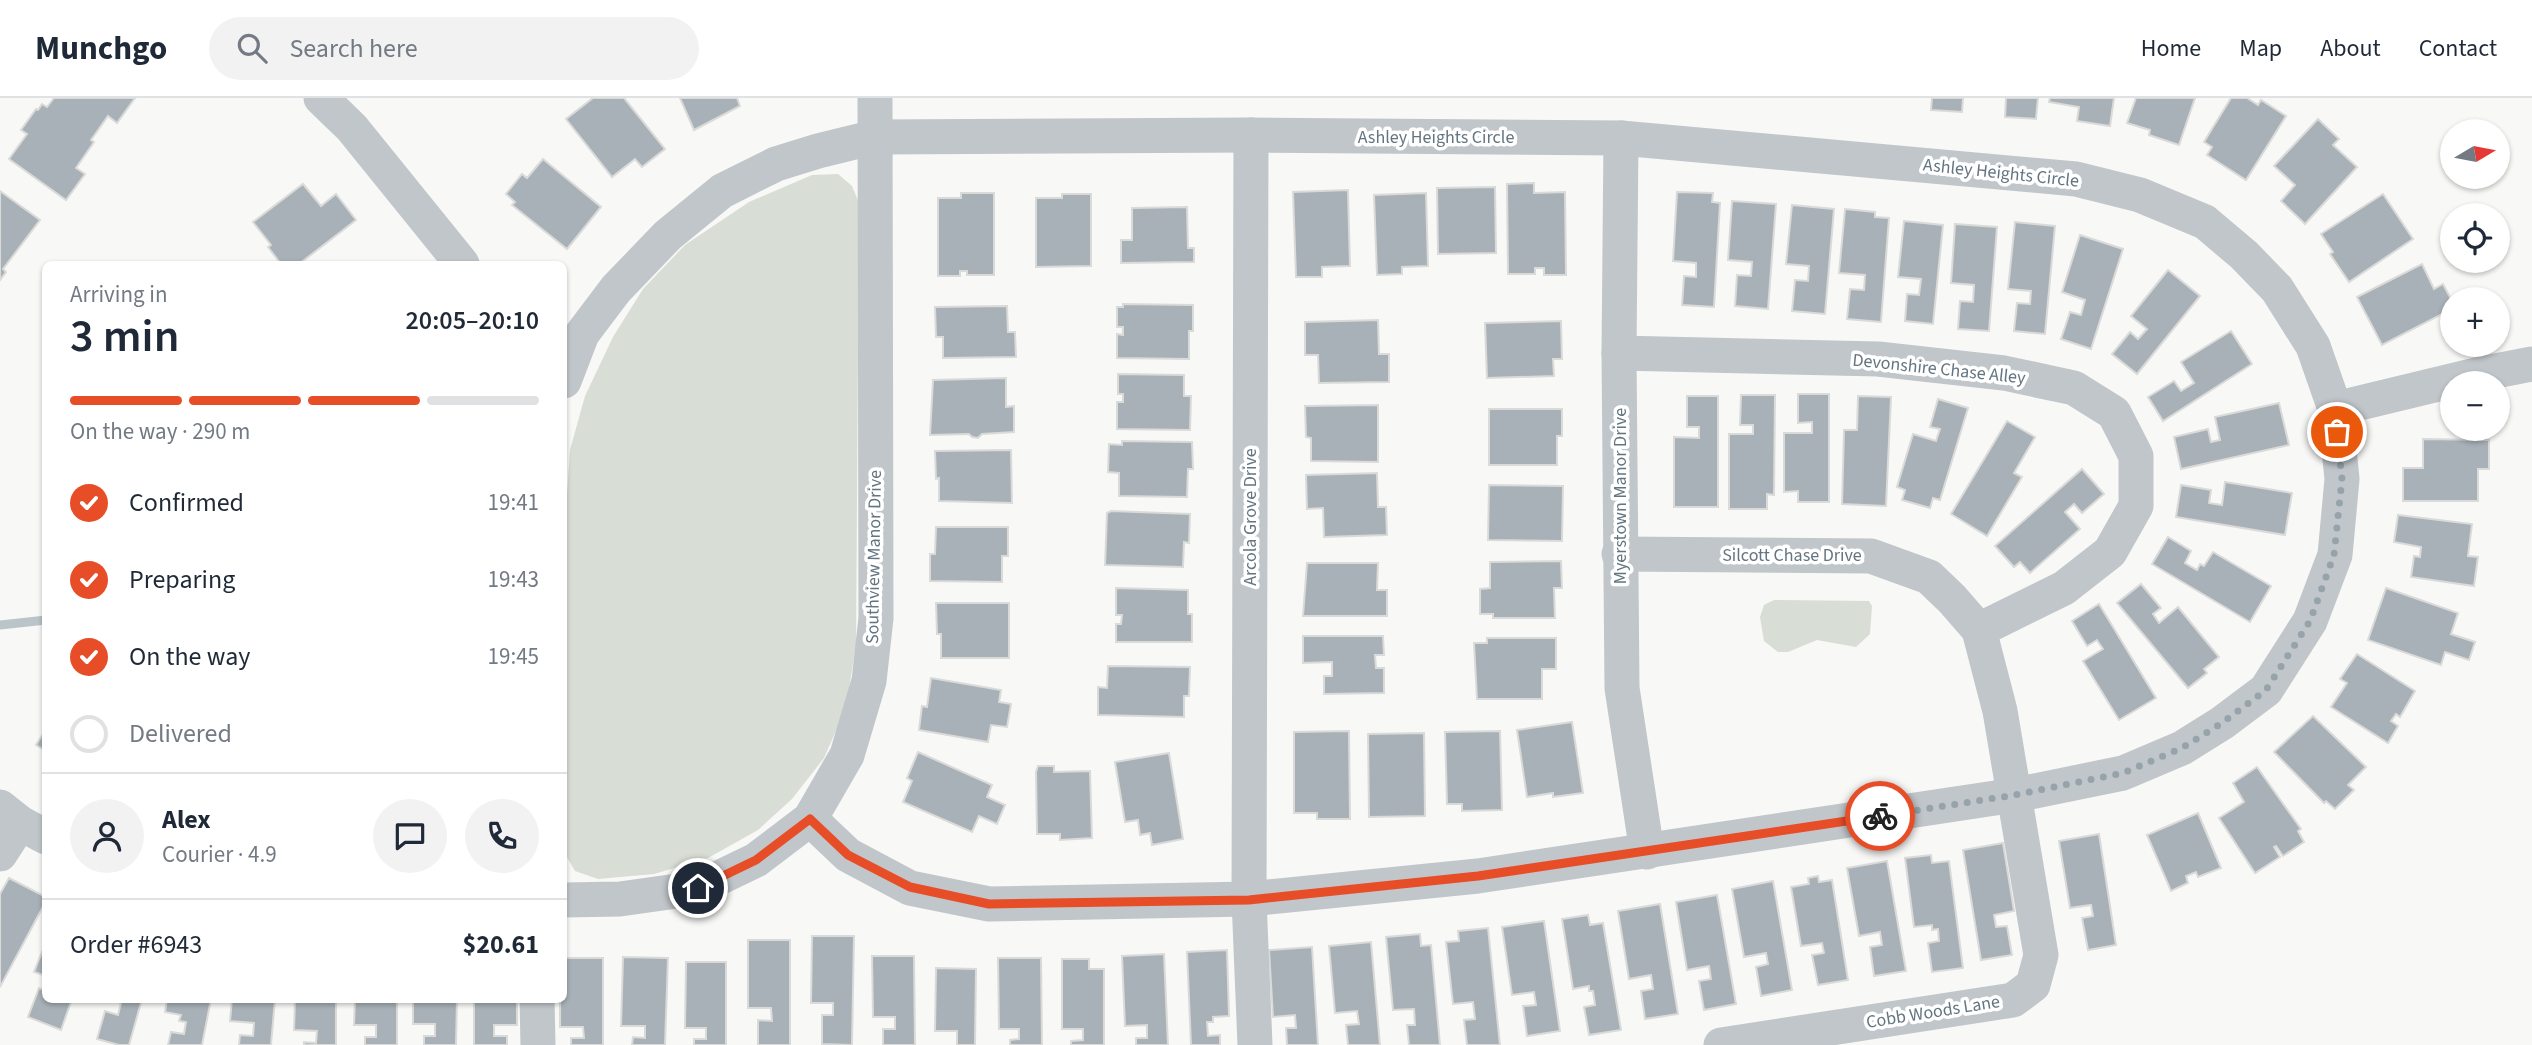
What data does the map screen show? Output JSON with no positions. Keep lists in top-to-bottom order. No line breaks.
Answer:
{"streets":{"street":["Ashley Heights Circle","Devonshire Chase Alley","Myerstown Manor Drive","Arcola Grove Drive","Silcott Chase Drive","Southview Manor Drive","Cobb Woods Lane"]},"crossings":[["Ashley Heights Circle","Myerstown Manor Drive"],["Ashley Heights Circle","Arcola Grove Drive"],["Ashley Heights Circle","Silcott Chase Drive"],["Ashley Heights Circle","Southview Manor Drive"],["Ashley Heights Circle","Cobb Woods Lane"],["Devonshire Chase Alley","Myerstown Manor Drive"],["Devonshire Chase Alley","Silcott Chase Drive"],["Myerstown Manor Drive","Silcott Chase Drive"],["Silcott Chase Drive","Cobb Woods Lane"]],"north":"right","page":{"header":"Munchgo","search":"Search here","nav":["Home","Map","About","Contact"],"map_buttons":["+","−"],"heading":["3 min","Arriving in","20:05–20:10"],"panel":["Alex","Courier · 4.9","Order #6943","$20.61"],"bar":"On the way · 290 m","list":[["Confirmed","19:41"],["Preparing","19:43"],["On the way","19:45"],"Delivered"]}}
